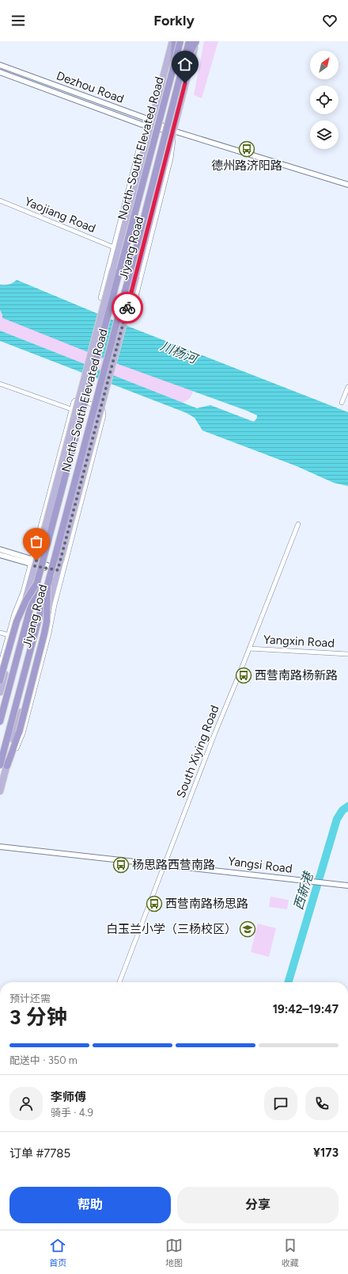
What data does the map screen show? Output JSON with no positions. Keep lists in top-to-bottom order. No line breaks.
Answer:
{"streets":{"highway":["North-South Elevated Road"],"main road":["Jiyang Road"],"street":["Dezhou Road","Yaojiang Road","Yangxin Road","South Xiying Road","Yangsi Road"]},"crossings":[["Dezhou Road","Jiyang Road"],["Yangxin Road","South Xiying Road"],["South Xiying Road","Yangsi Road"]],"water":["川杨河","西新港"],"places":{"bus stop":["德州路济阳路","西营南路杨新路","杨思路西营南路","西营南路杨思路"],"school or university":["白玉兰小学（三杨校区）"]},"north":"top right","page":{"header":"Forkly","heading":["3 分钟","预计还需","19:42–19:47"],"panel":["李师傅","骑手 · 4.9","订单 #7785","¥173"],"bar":"配送中 · 350 m","buttons":["帮助","分享"],"tabs":["首页","地图","收藏"]}}
